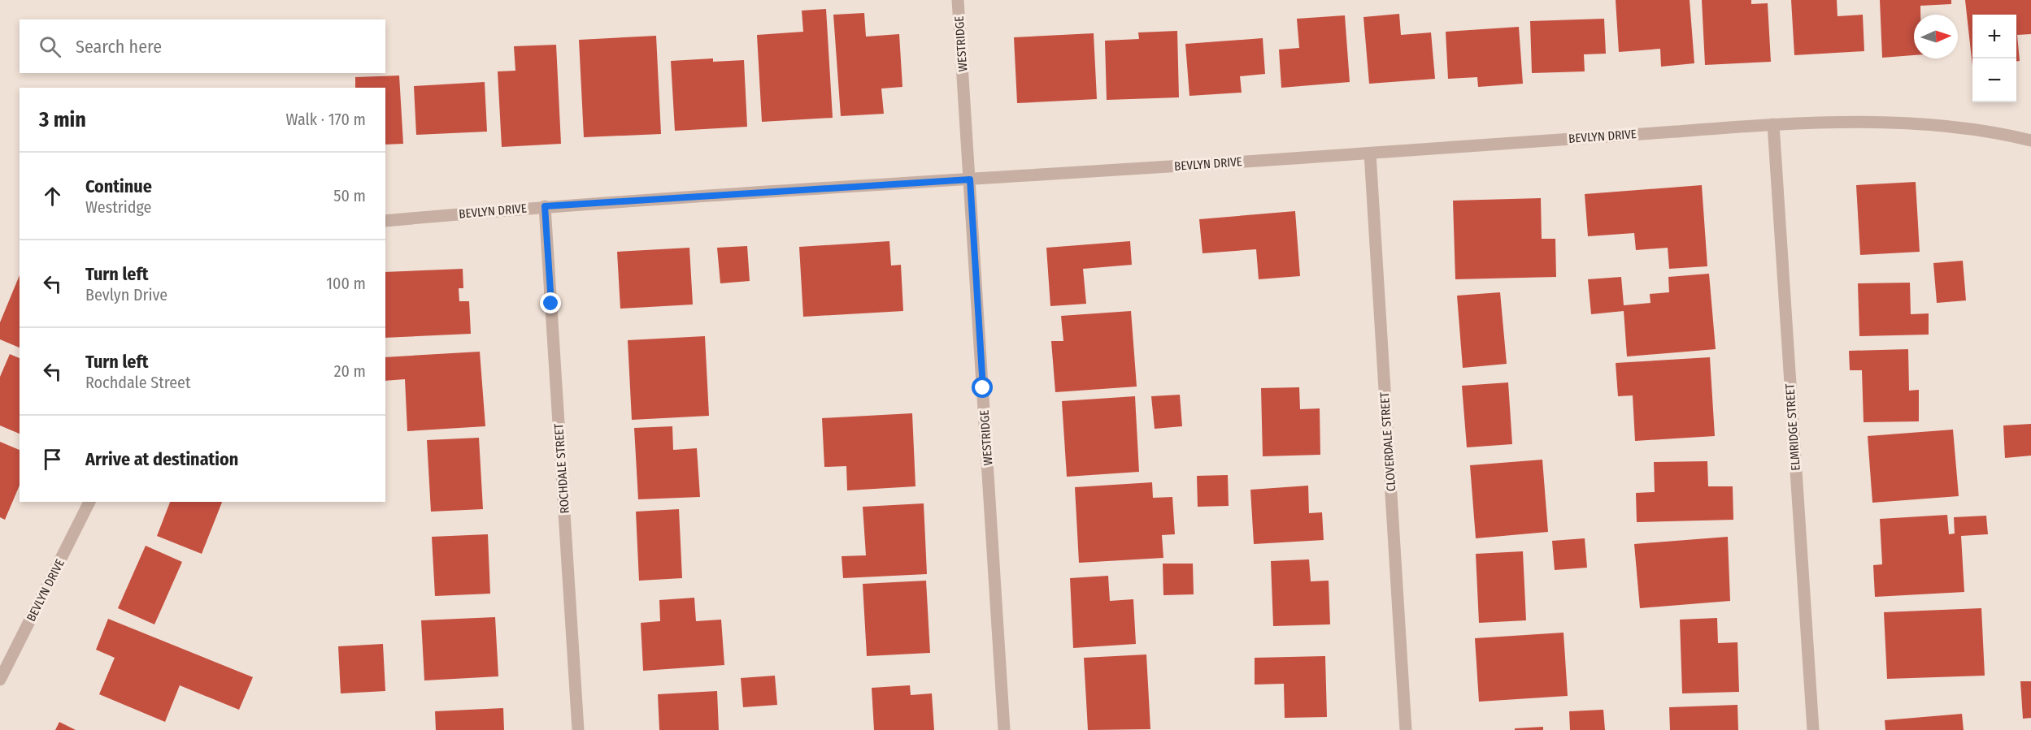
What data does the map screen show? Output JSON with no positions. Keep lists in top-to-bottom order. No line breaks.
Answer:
{"streets":{"street":["WESTRIDGE","BEVLYN DRIVE","ELMRIDGE STREET","CLOVERDALE STREET","ROCHDALE STREET"]},"crossings":[["WESTRIDGE","BEVLYN DRIVE"],["BEVLYN DRIVE","ELMRIDGE STREET"],["BEVLYN DRIVE","CLOVERDALE STREET"],["BEVLYN DRIVE","ROCHDALE STREET"]],"north":"right","page":{"map_buttons":["+","−"],"search":"Search here","heading":["3 min","Walk · 170 m"],"list":[["Continue","Westridge","50 m"],["Turn left","Bevlyn Drive","100 m"],["Turn left","Rochdale Street","20 m"],"Arrive at destination"]}}
